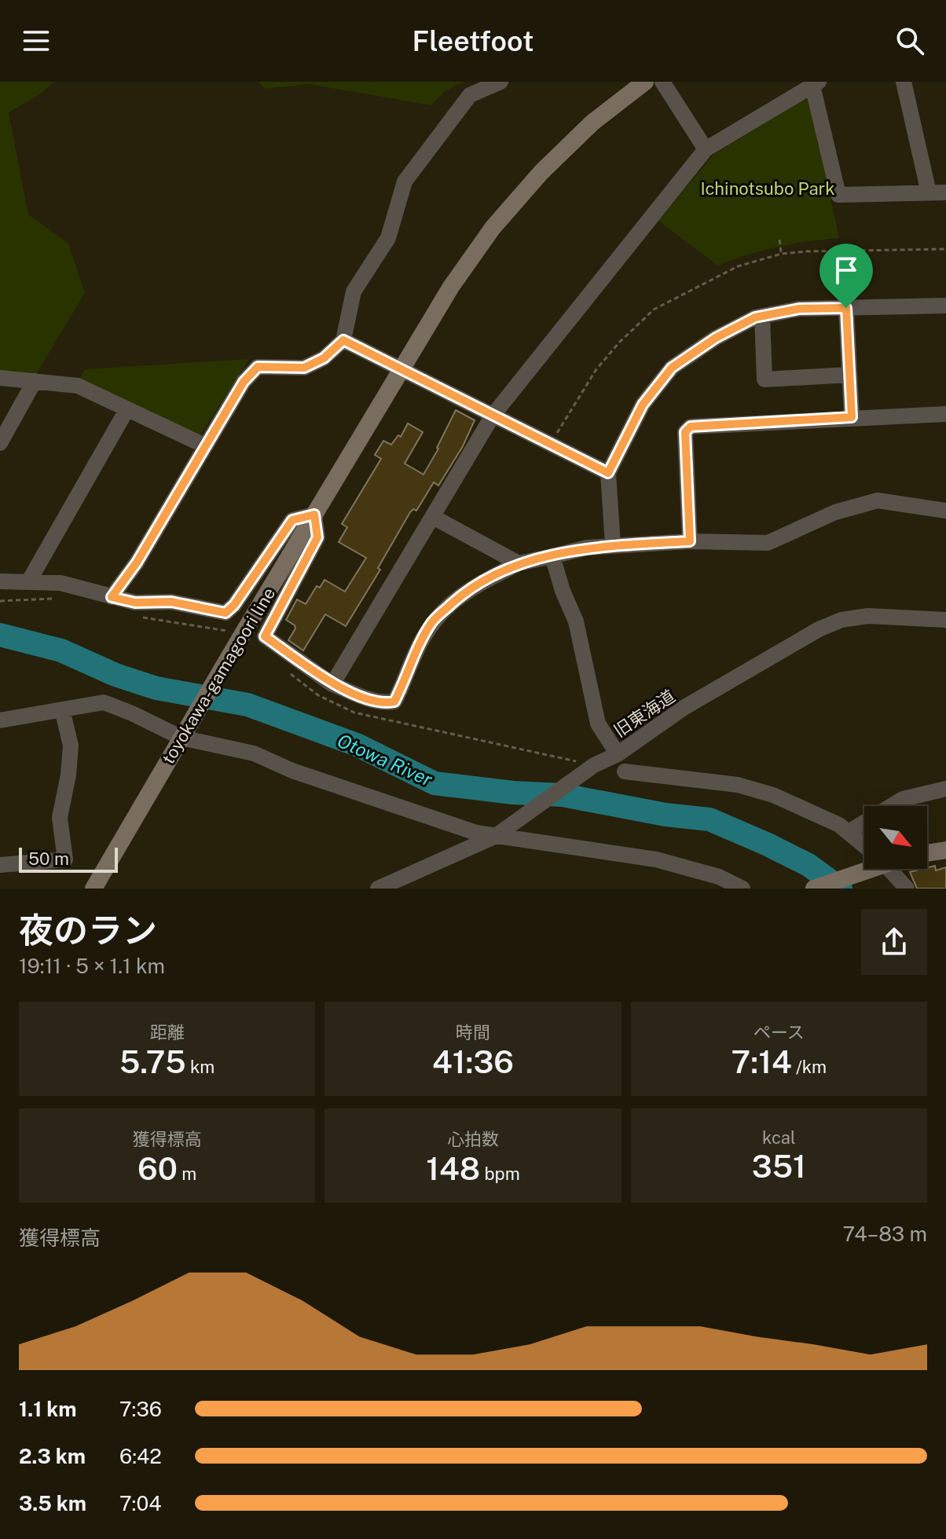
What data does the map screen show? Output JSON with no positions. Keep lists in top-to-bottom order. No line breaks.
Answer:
{"streets":{"main road":["toyokawa-gamagoori line"],"street":["旧東海道"]},"water":["Otowa River"],"parks":["Ichinotsubo Park"],"scale_bar":"50 m","north":"bottom right","page":{"header":"Fleetfoot","scale":"50 m","heading":["夜のラン","19:11 · 5 × 1.1 km"],"stats":[["距離","5.75 km"],["時間","41:36"],["ペース","7:14 /km"],["獲得標高","60 m"],["心拍数","148 bpm"],["kcal","351"]],"chart":["獲得標高","74–83 m"],"list":[{"name":"1.1 km","note":"7:36"},{"name":"2.3 km","note":"6:42"},{"name":"3.5 km","note":"7:04"}]}}
